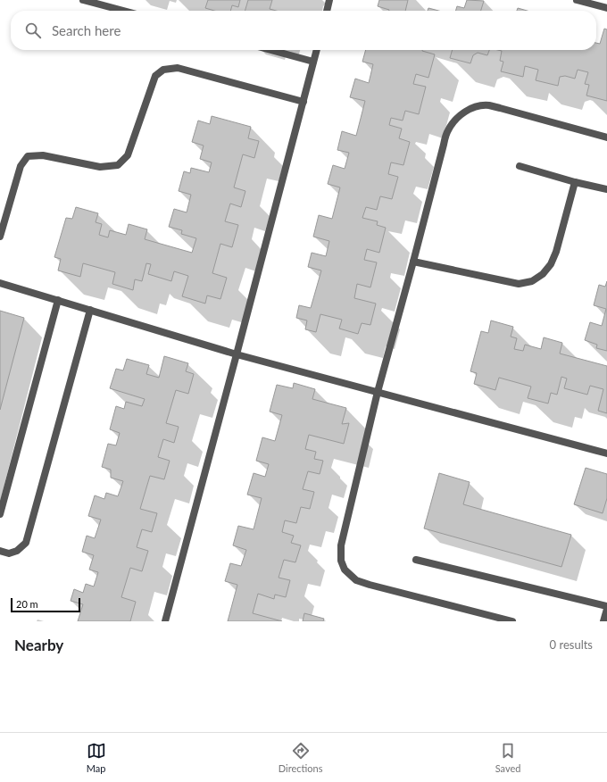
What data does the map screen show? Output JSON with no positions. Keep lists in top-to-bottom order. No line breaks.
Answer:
{"scale_bar":"20 m","page":{"search":"Search here","scale":"20 m","heading":["Nearby","0 results"],"nav":["Map","Directions","Saved"]}}
